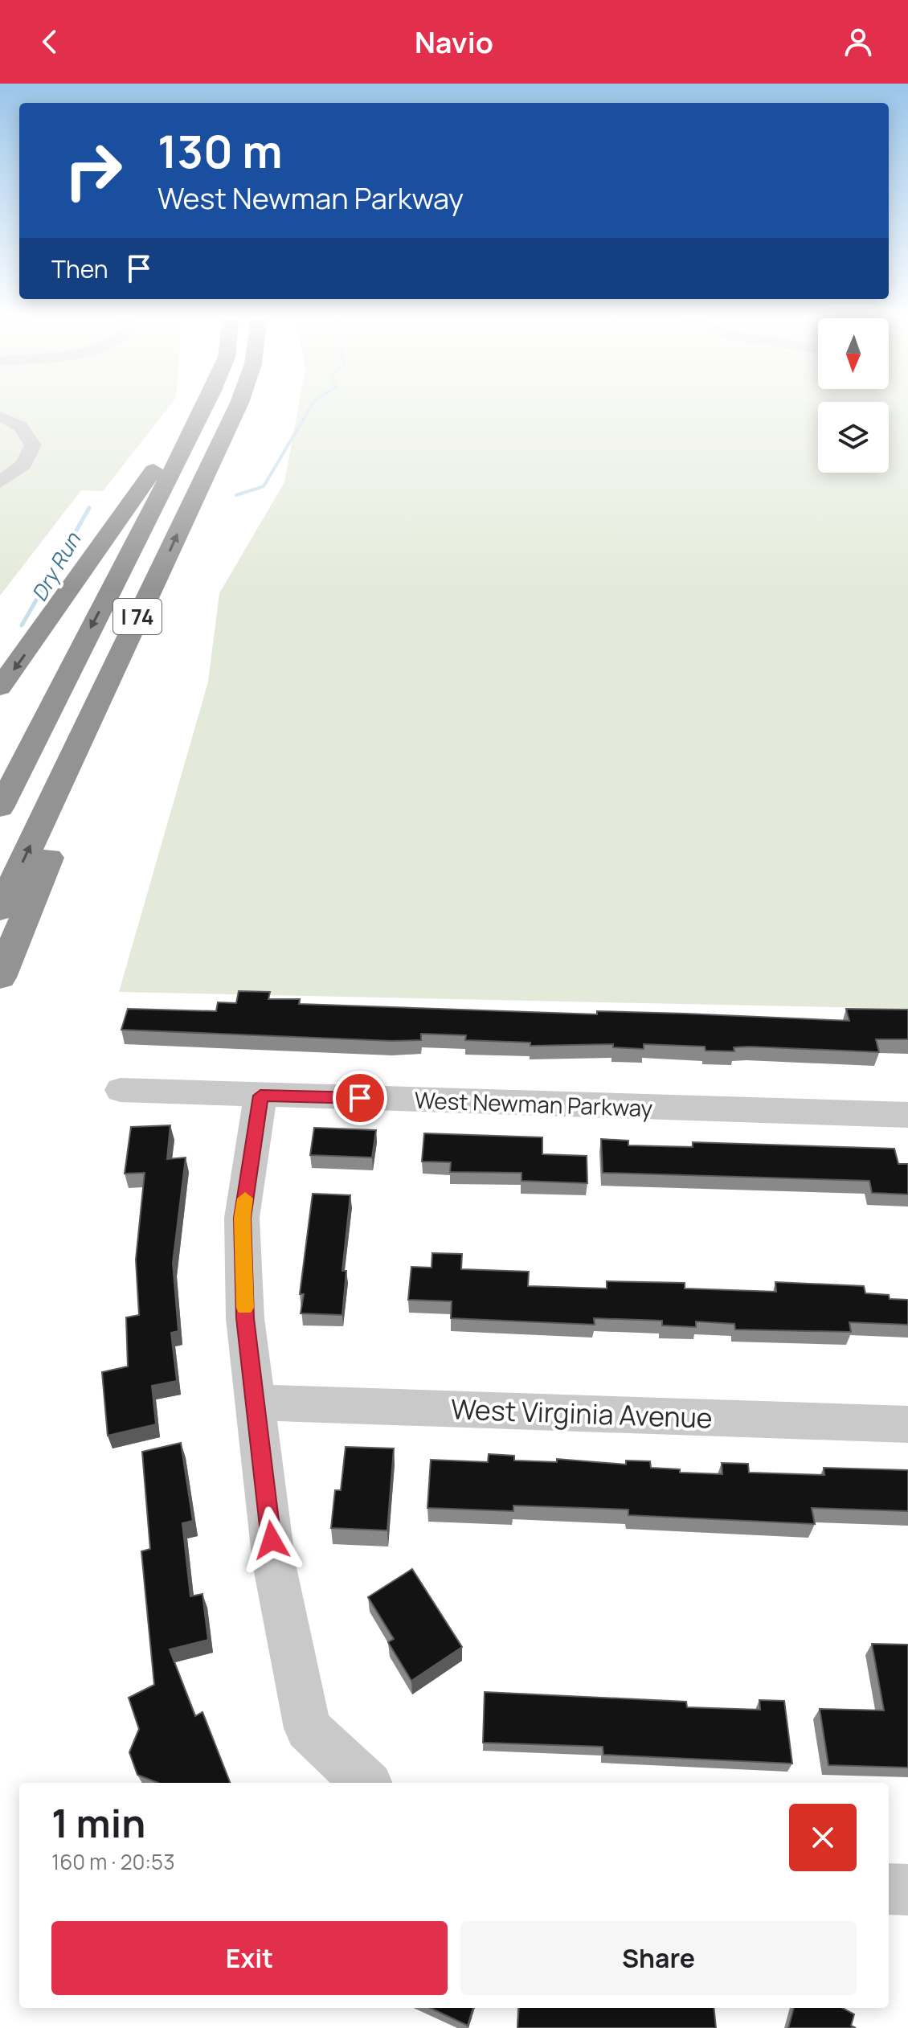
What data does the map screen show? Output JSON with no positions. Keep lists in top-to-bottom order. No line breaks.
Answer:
{"streets":{"highway":["I 74"],"street":["West Newman Parkway","West Virginia Avenue"]},"water":["Dry Run"],"north":"bottom","page":{"header":"Navio","turn":["130 m","West Newman Parkway"],"then":"Then","heading":["1 min","160 m · 20:53"],"buttons":["Exit","Share"]}}
